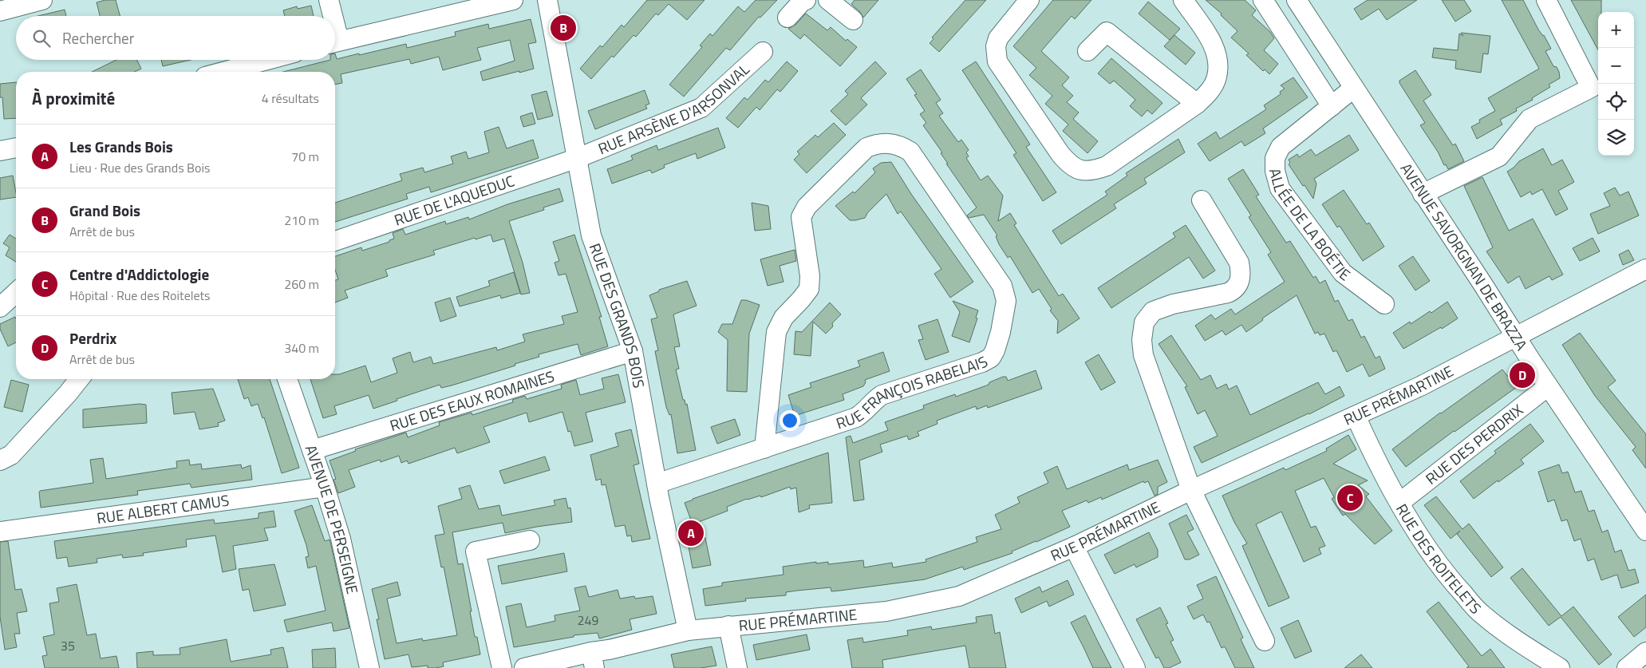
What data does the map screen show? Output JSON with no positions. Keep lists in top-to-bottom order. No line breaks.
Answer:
{"streets":{"street":["RUE ARSÈNE D'ARSONVAL","RUE DE L'AQUEDUC","ALLÉE DE LA BOÉTIE","AVENUE SAVORGNAN DE BRAZZA","RUE DES GRANDS BOIS","RUE FRANÇOIS RABELAIS","RUE PRÉMARTINE","RUE DES EAUX ROMAINES","RUE DES PERDRIX","RUE ALBERT CAMUS","AVENUE DE PERSEIGNE","RUE DES ROITELETS"]},"crossings":[["RUE ARSÈNE D'ARSONVAL","RUE DE L'AQUEDUC"],["RUE ARSÈNE D'ARSONVAL","RUE DES GRANDS BOIS"],["RUE DE L'AQUEDUC","RUE DES GRANDS BOIS"],["ALLÉE DE LA BOÉTIE","AVENUE SAVORGNAN DE BRAZZA"],["AVENUE SAVORGNAN DE BRAZZA","RUE PRÉMARTINE"],["AVENUE SAVORGNAN DE BRAZZA","RUE DES PERDRIX"],["RUE DES GRANDS BOIS","RUE FRANÇOIS RABELAIS"],["RUE DES GRANDS BOIS","RUE PRÉMARTINE"],["RUE DES GRANDS BOIS","RUE DES EAUX ROMAINES"],["RUE PRÉMARTINE","RUE DES ROITELETS"],["RUE DES EAUX ROMAINES","AVENUE DE PERSEIGNE"],["RUE DES PERDRIX","RUE DES ROITELETS"],["RUE ALBERT CAMUS","AVENUE DE PERSEIGNE"]],"house_numbers":["249","35"],"page":{"map_buttons":["+","−"],"pins":["B","D","C","A"],"search":"Rechercher","heading":["À proximité","4 résultats"],"list":[{"mark":"A","name":"Les Grands Bois","note":"Lieu · Rue des Grands Bois","value":"70 m"},{"mark":"B","name":"Grand Bois","note":"Arrêt de bus","value":"210 m"},{"mark":"C","name":"Centre d'Addictologie","note":"Hôpital · Rue des Roitelets","value":"260 m"},{"mark":"D","name":"Perdrix","note":"Arrêt de bus","value":"340 m"}]}}
